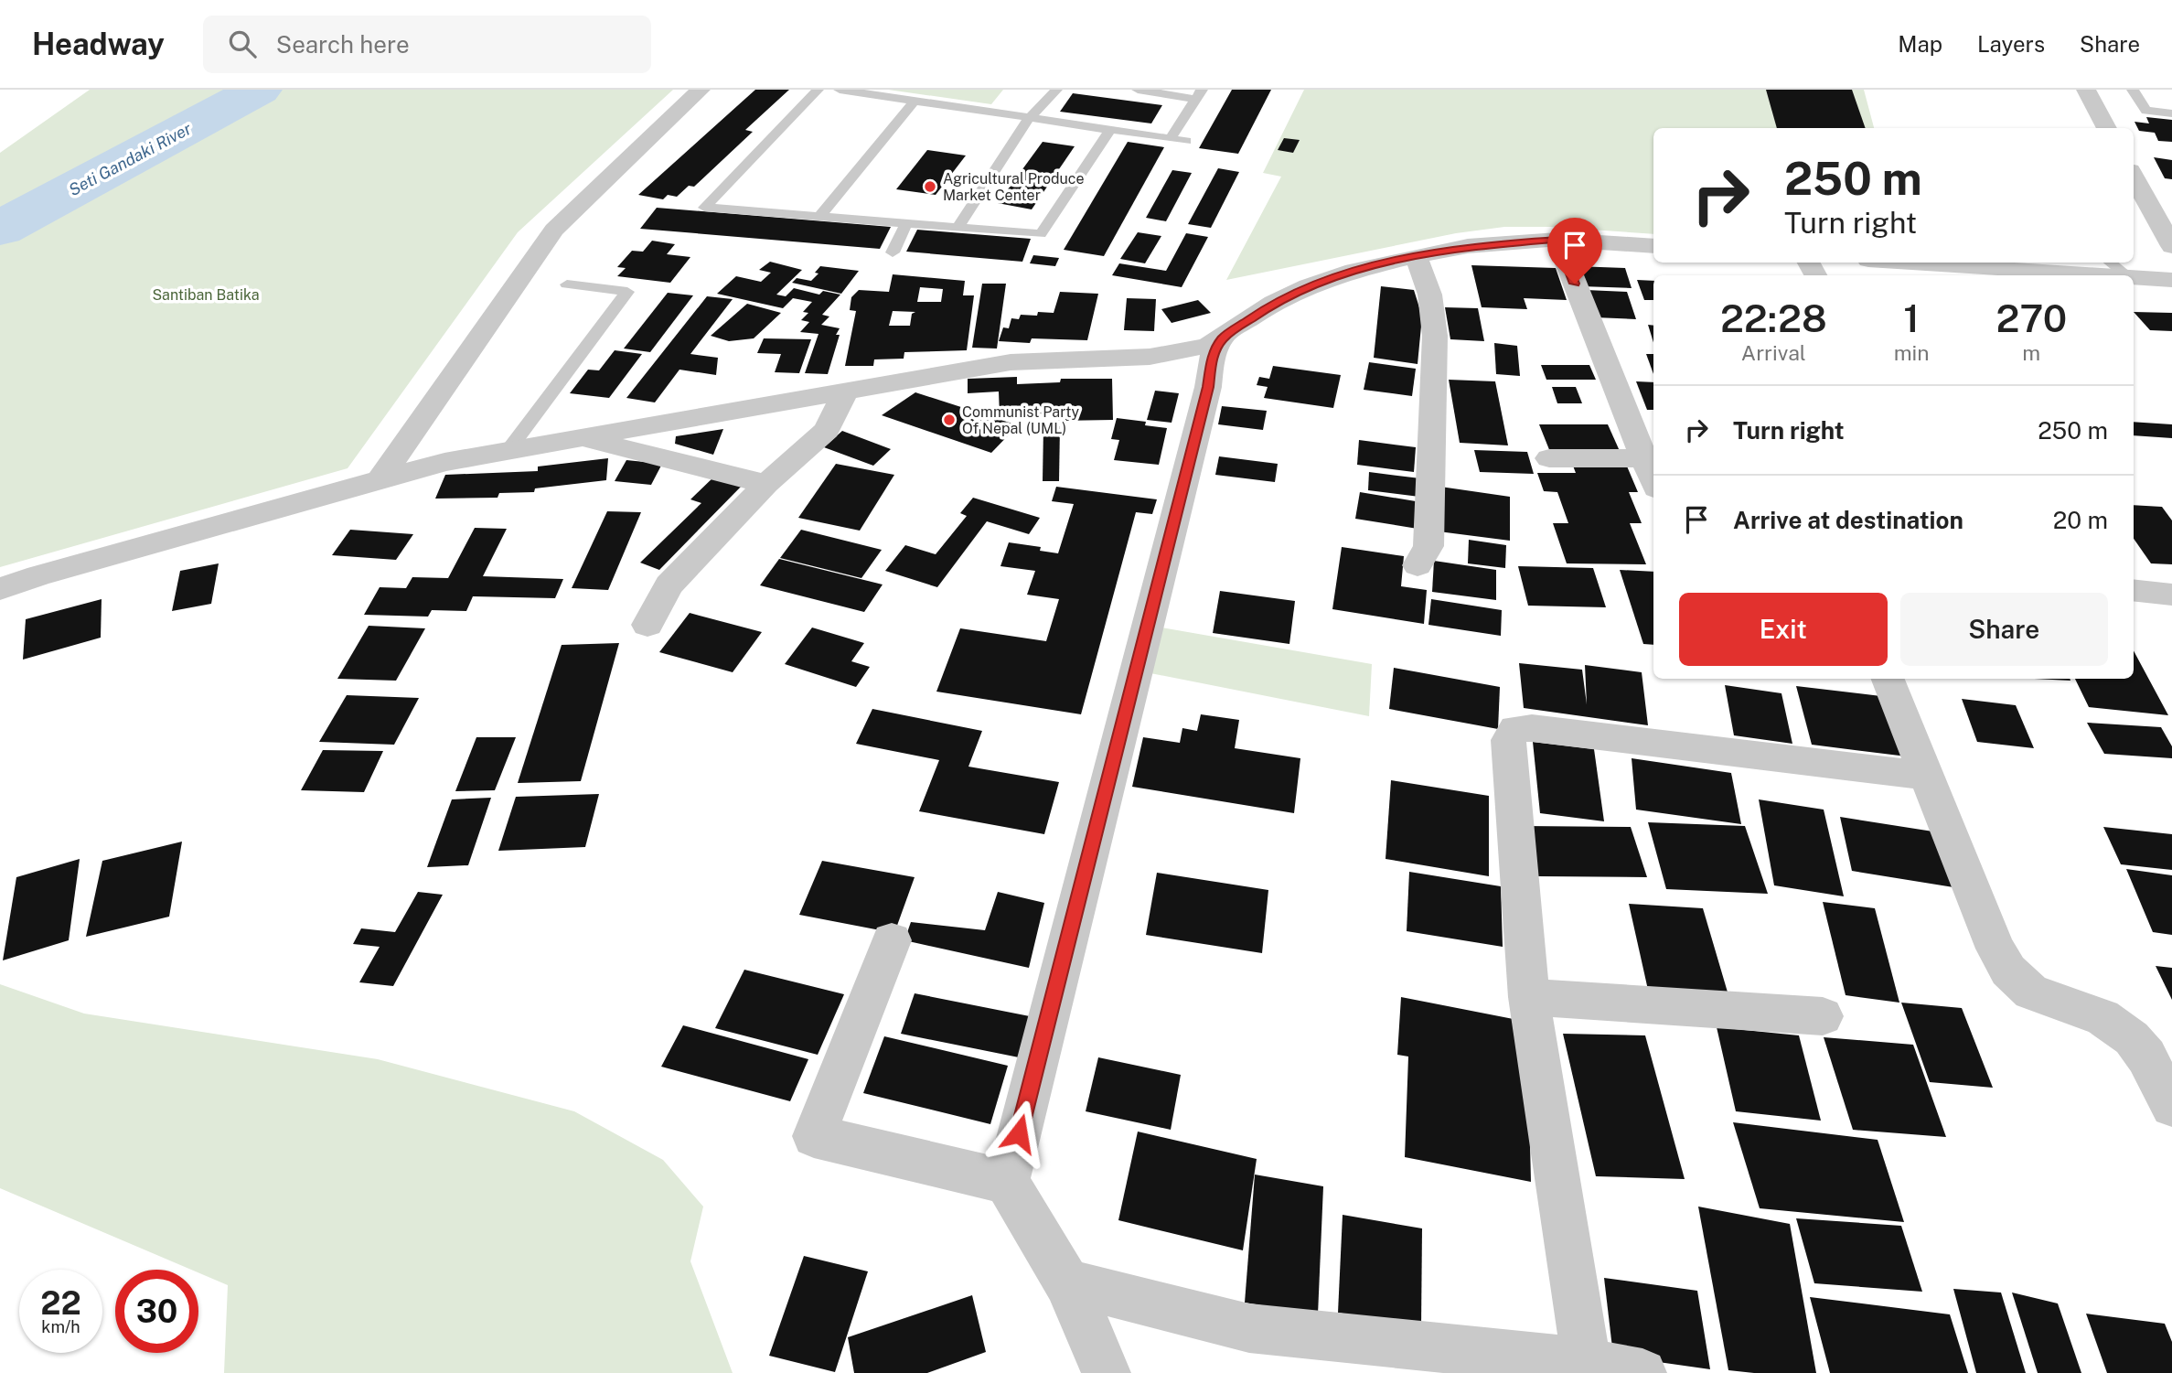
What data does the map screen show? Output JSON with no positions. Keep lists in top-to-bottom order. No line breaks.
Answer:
{"water":["Seti Gandaki River"],"parks":["Santiban Batika"],"places":["Agricultural Produce Market Center","Communist Party Of Nepal (UML)"],"page":{"header":"Headway","search":"Search here","nav":["Map","Layers","Share"],"turn":["250 m","Turn right"],"eta":["22:28","Arrival","1","min","270","m"],"list":[{"name":"Turn right","value":"250 m"},{"name":"Arrive at destination","value":"20 m"}],"buttons":["Exit","Share"],"speed":"22 km/h","limit":"30"}}
